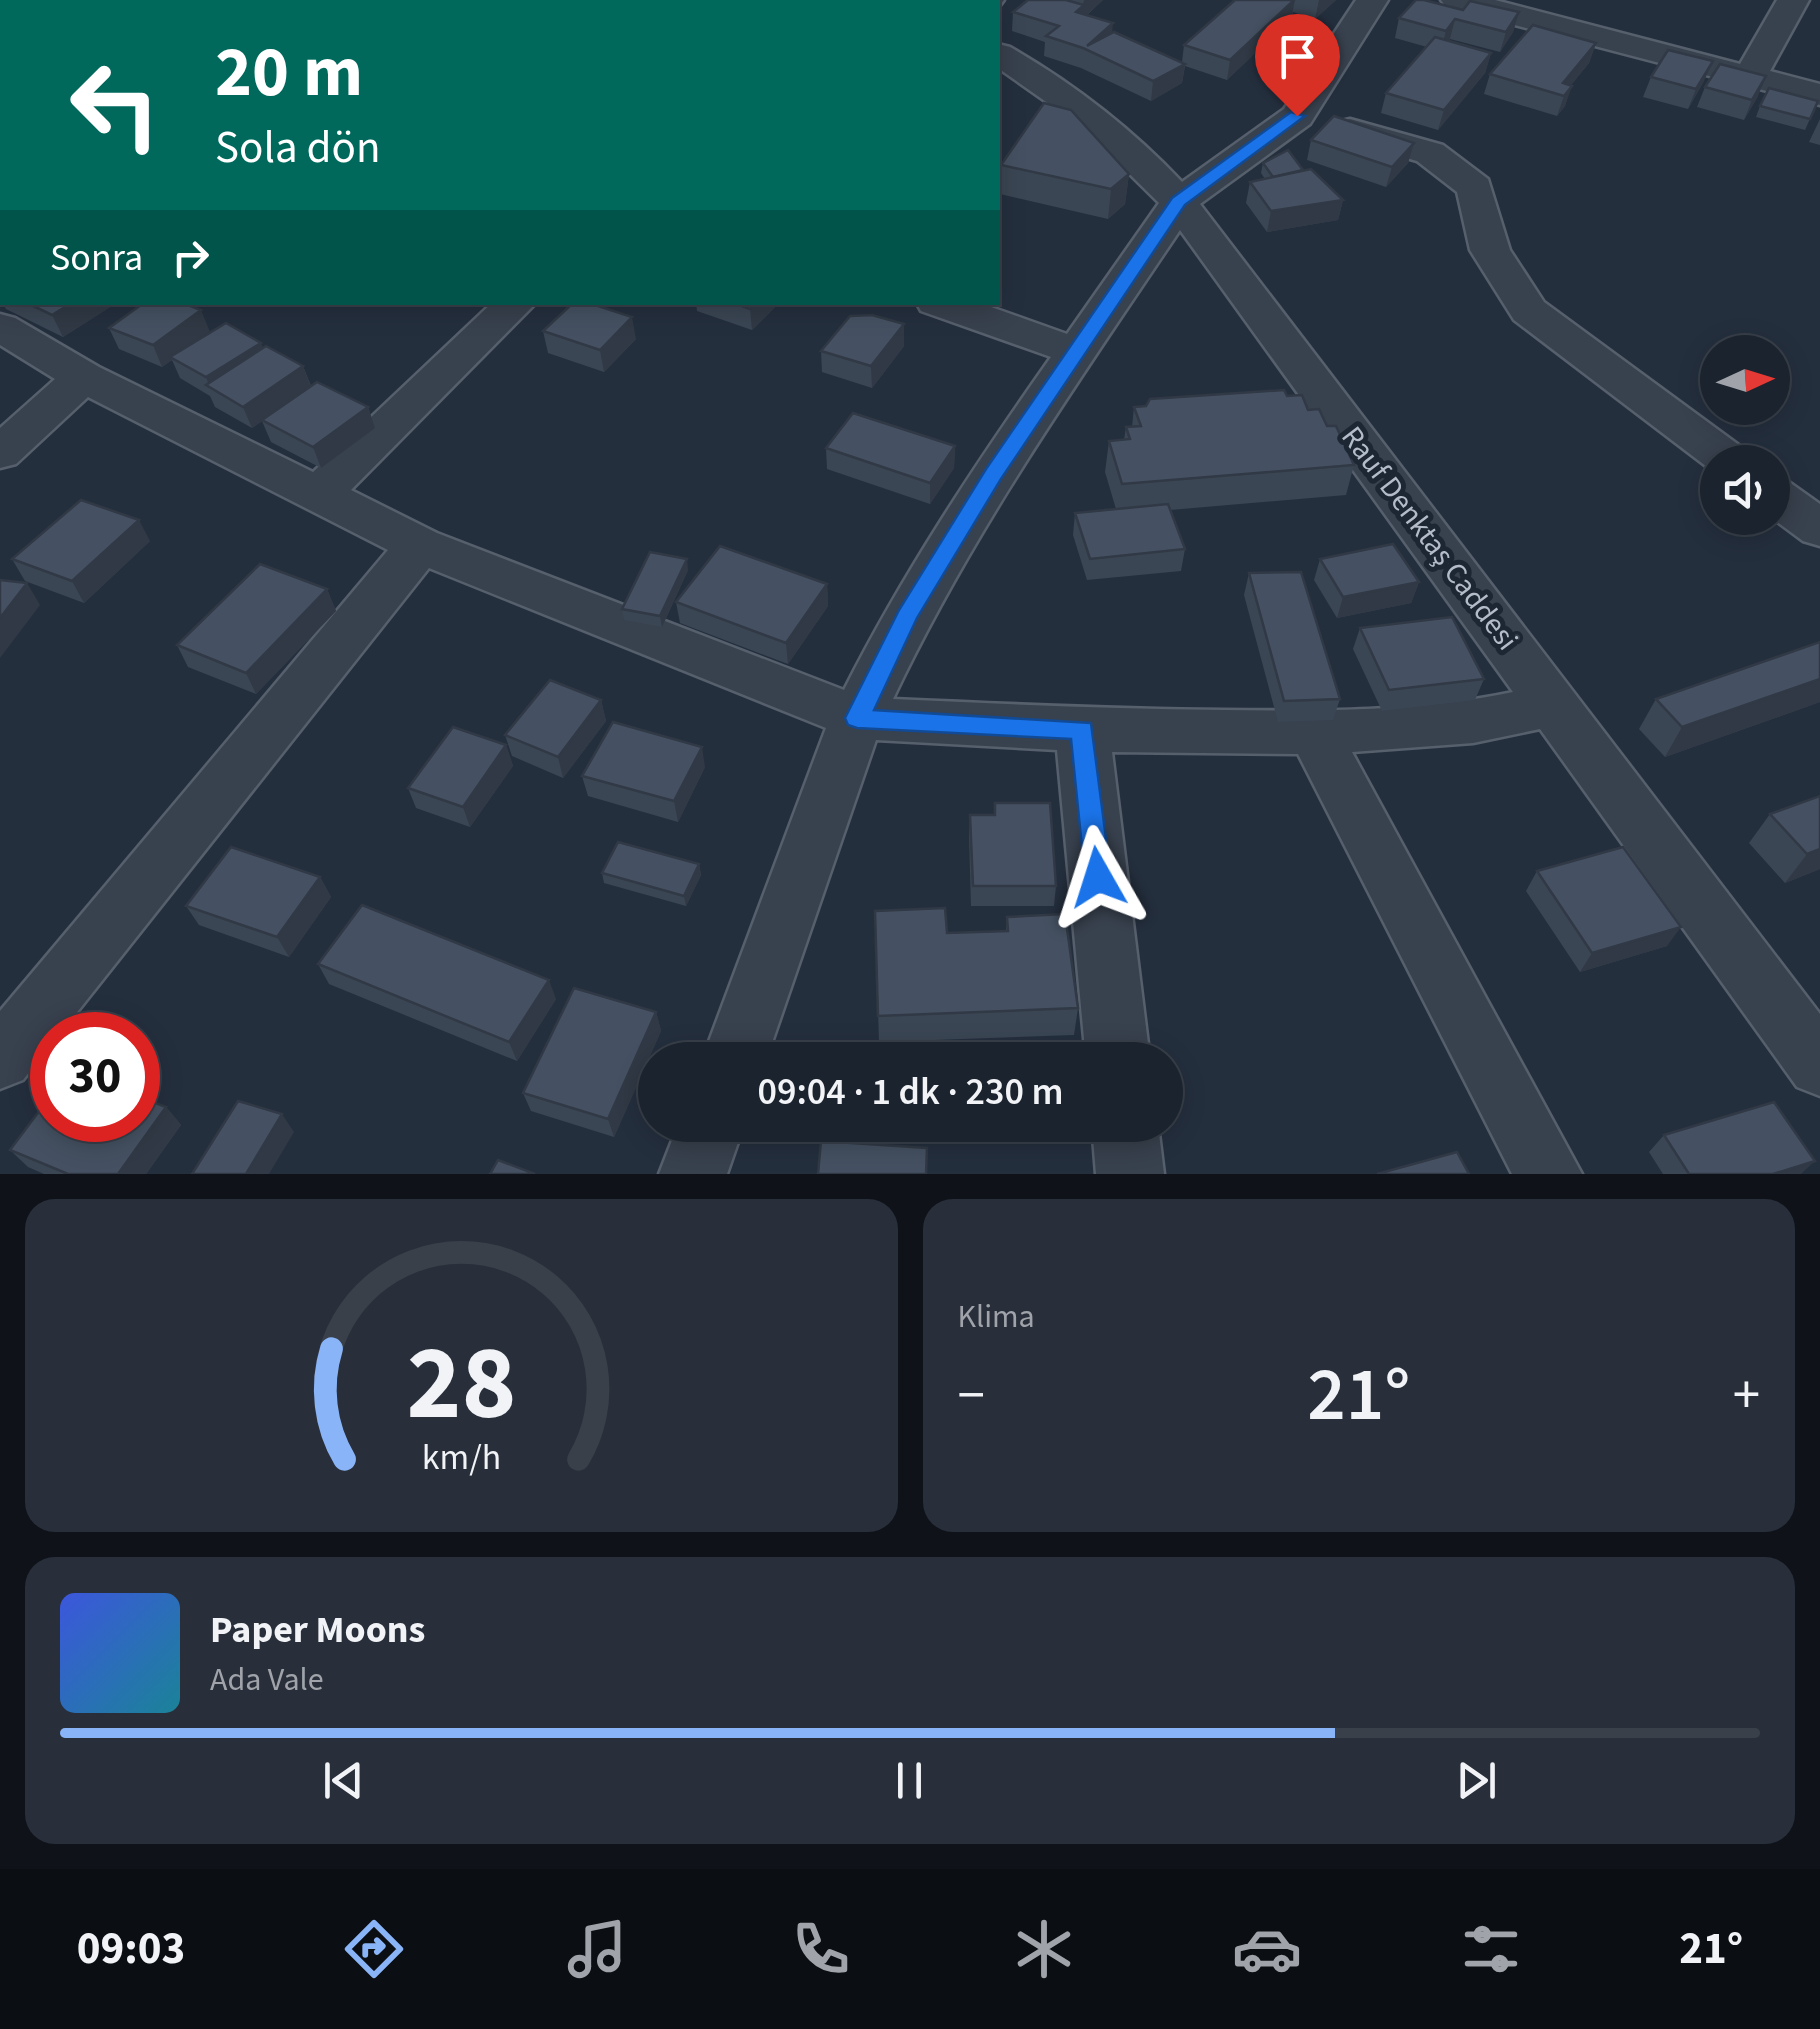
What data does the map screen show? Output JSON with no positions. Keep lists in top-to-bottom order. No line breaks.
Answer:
{"streets":{"street":["Rauf Denktaş Caddesi"]},"north":"right","page":{"turn":["20 m","Sola dön"],"then":"Sonra","limit":"30","trip":"09:04 · 1 dk · 230 m","tile":"Klima","heat":["−","21°","+"],"song":["Paper Moons","Ada Vale"],"tabs":["09:03","21°"],"gauge":["28","km/h"]}}
